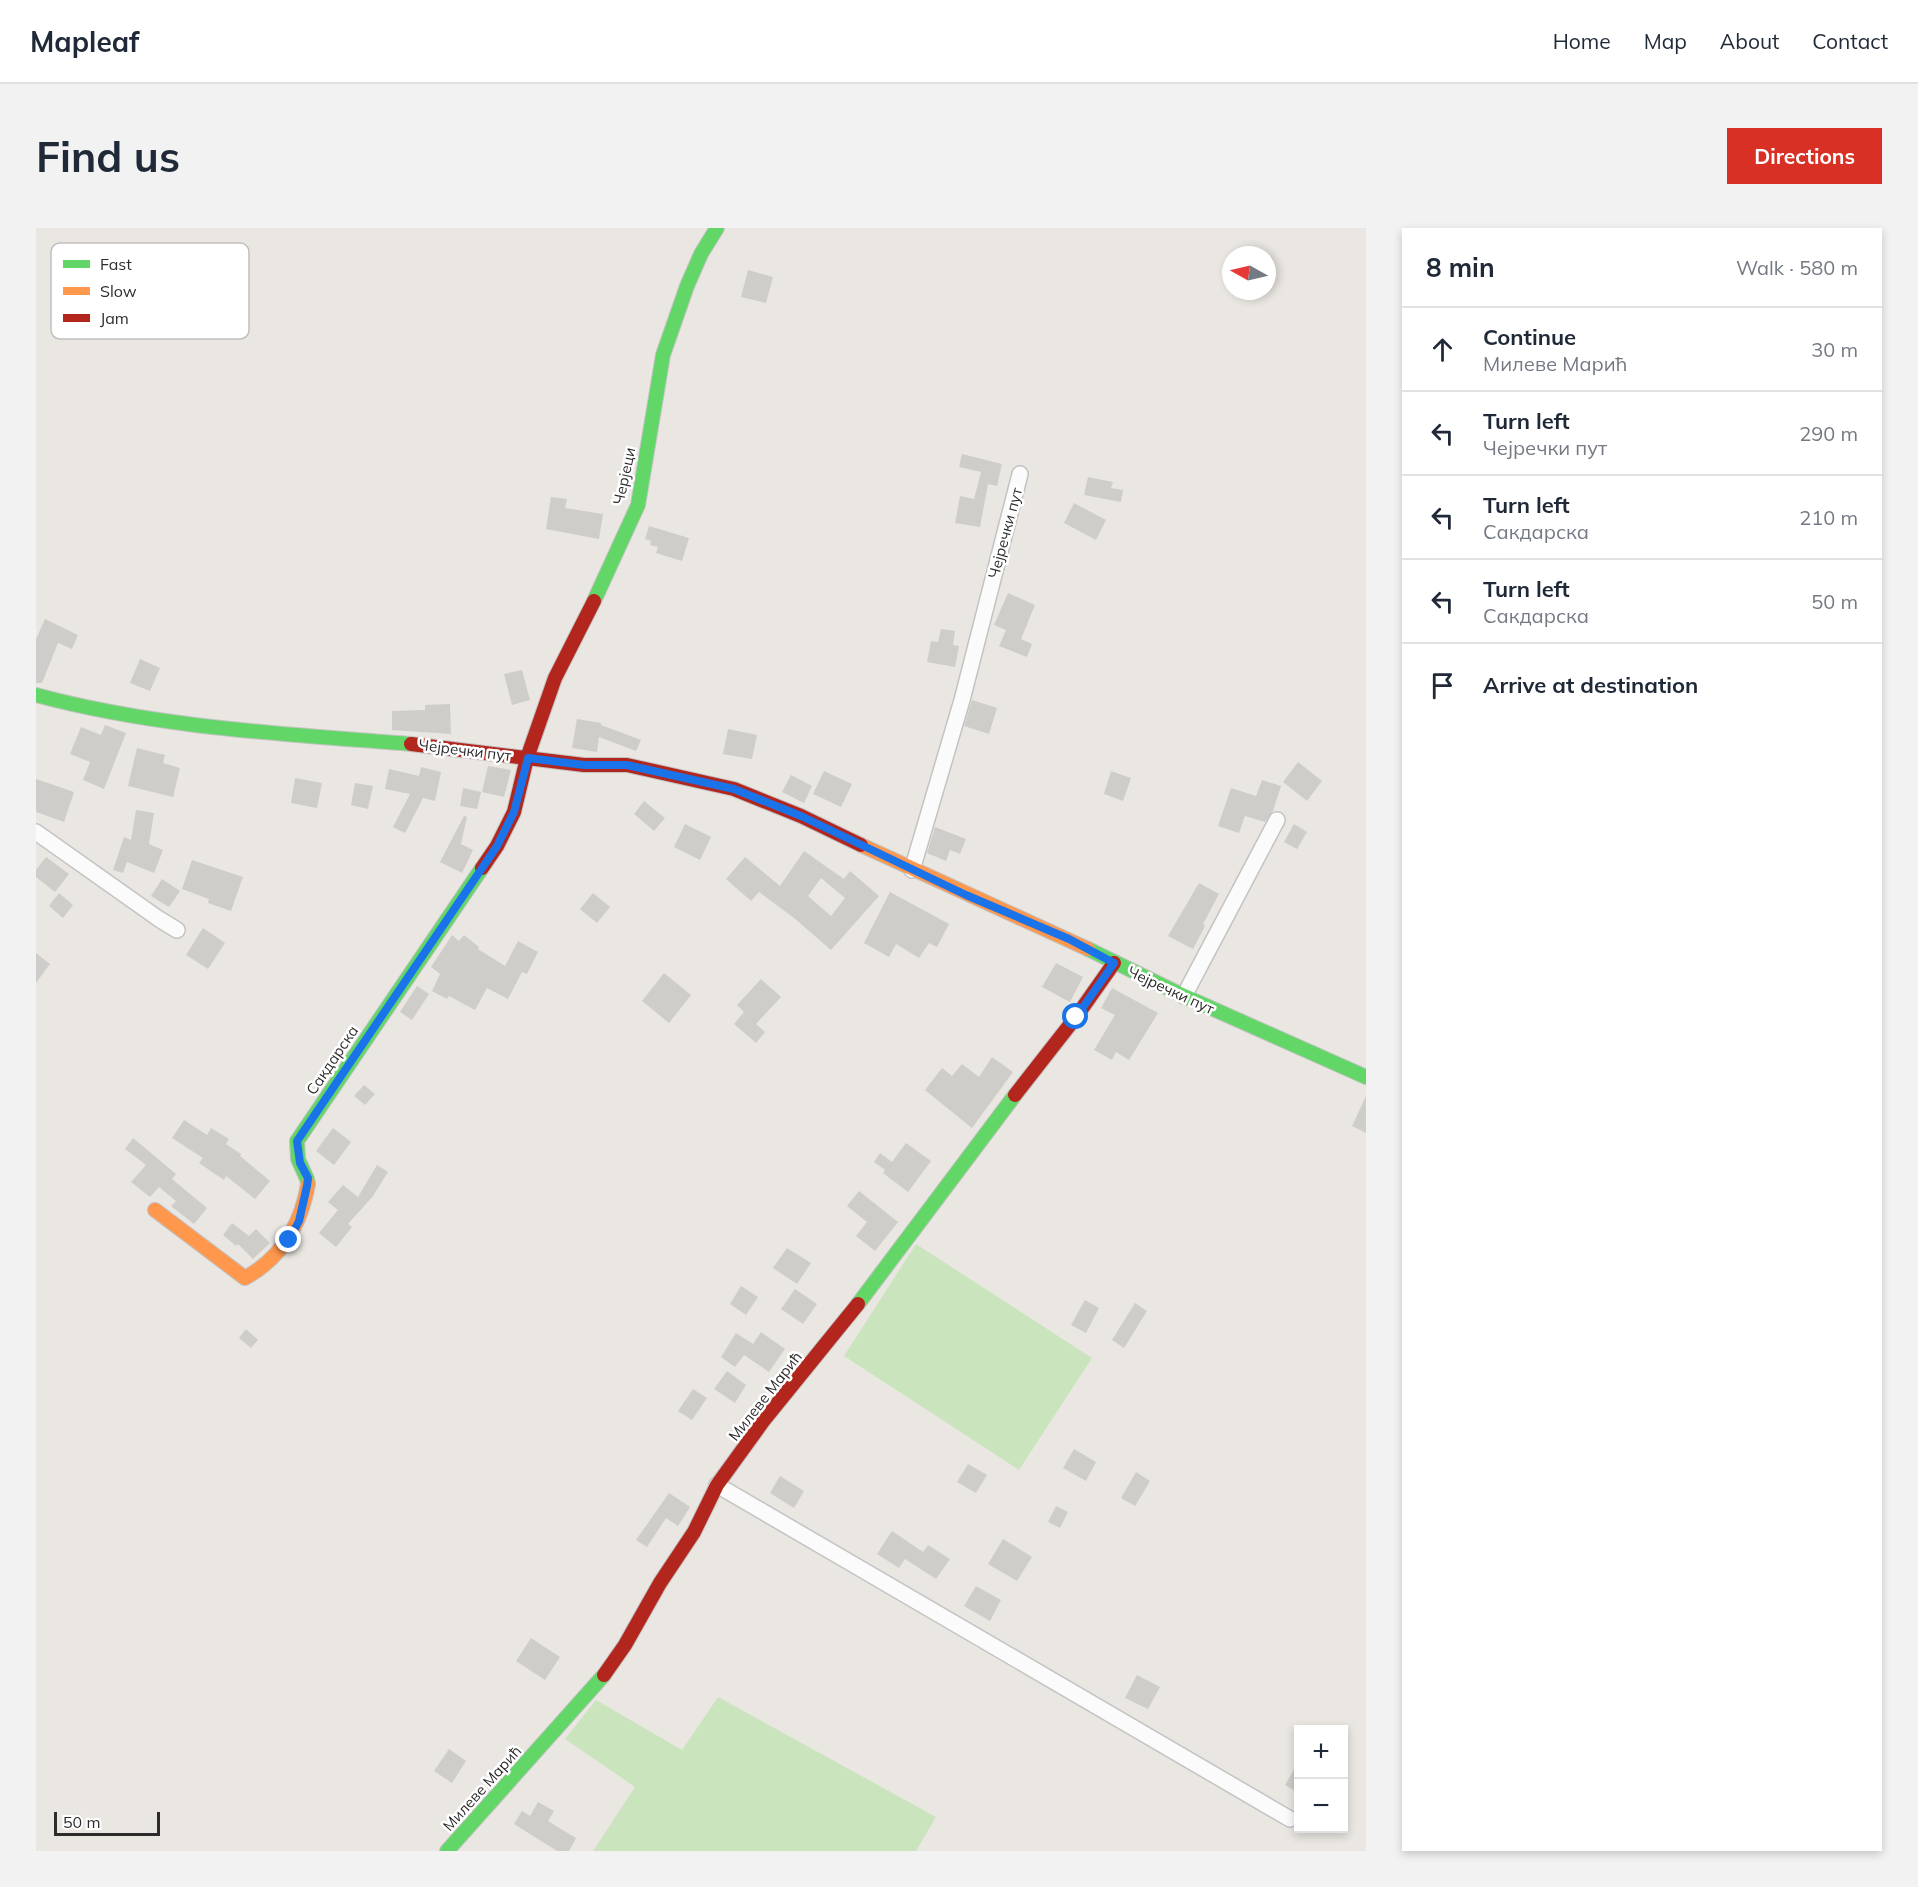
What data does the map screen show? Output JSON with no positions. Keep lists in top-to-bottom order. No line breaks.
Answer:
{"streets":{"street":["Черјеци","Чејречки пут","Сакдарска","Милеве Мaрић"]},"crossings":[["Черјеци","Чејречки пут"],["Черјеци","Сакдарска"],["Чејречки пут","Сакдарска"],["Чејречки пут","Милеве Мaрић"]],"legend":["Fast","Slow","Jam"],"scale_bar":"50 m","north":"left","page":{"header":"Mapleaf","nav":["Home","Map","About","Contact"],"buttons":"Directions","title":"Find us","heading":["8 min","Walk · 580 m"],"list":[["Continue","Милеве Мaрић","30 m"],["Turn left","Чејречки пут","290 m"],["Turn left","Сакдарска","210 m"],["Turn left","Сакдарска","50 m"],"Arrive at destination"],"map_buttons":["+","−"],"scale":"50 m"}}
